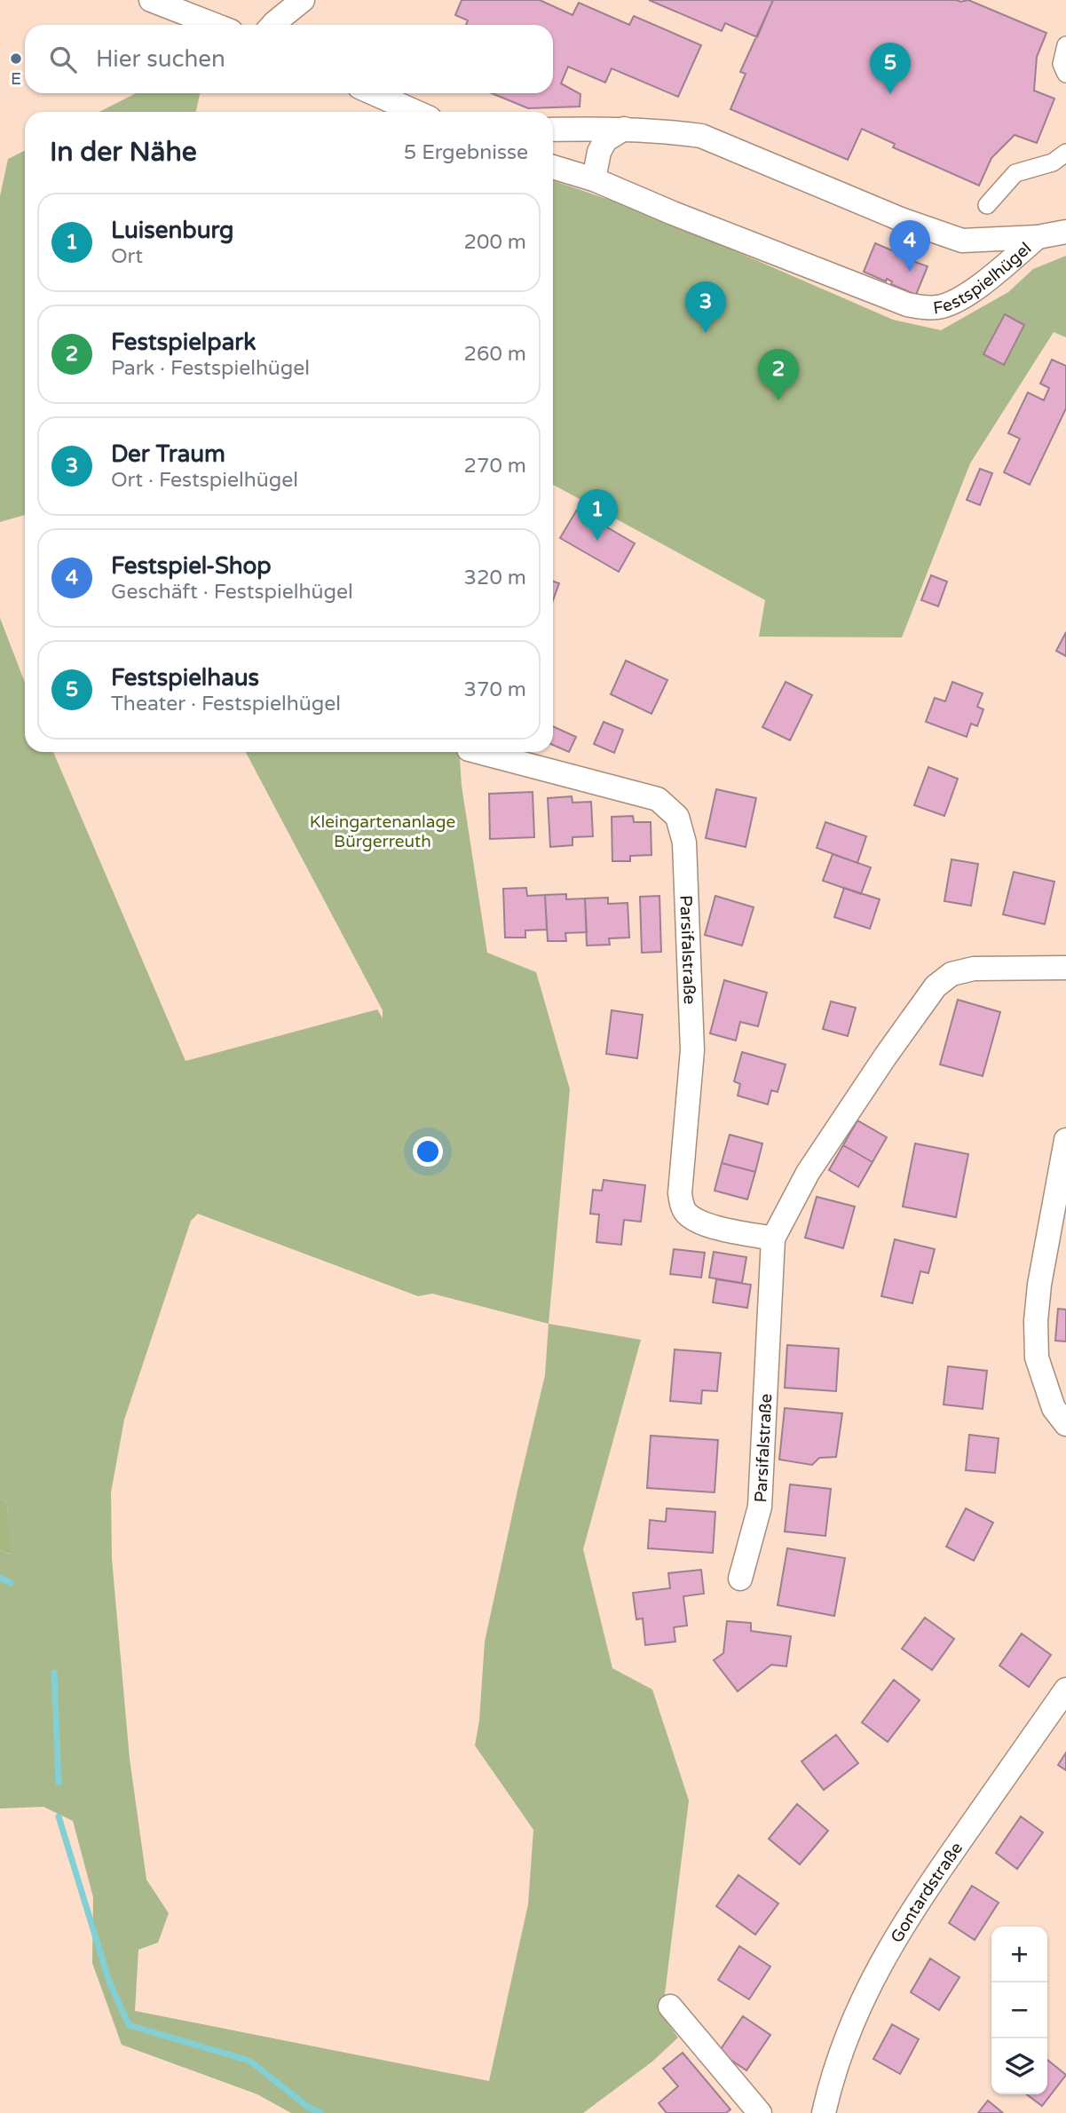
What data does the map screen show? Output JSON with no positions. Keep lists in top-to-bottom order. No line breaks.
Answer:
{"streets":{"street":["Festspielhügel","Parsifalstraße","Gontardstraße"]},"parks":["Kleingartenanlage Bürgerreuth"],"places":["E"],"page":{"search":"Hier suchen","pins":["5","4","3","2","1"],"heading":["In der Nähe","5 Ergebnisse"],"list":[{"mark":"1","name":"Luisenburg","note":"Ort","value":"200 m"},{"mark":"2","name":"Festspielpark","note":"Park · Festspielhügel","value":"260 m"},{"mark":"3","name":"Der Traum","note":"Ort · Festspielhügel","value":"270 m"},{"mark":"4","name":"Festspiel-Shop","note":"Geschäft · Festspielhügel","value":"320 m"},{"mark":"5","name":"Festspielhaus","note":"Theater · Festspielhügel","value":"370 m"}],"map_buttons":["+","−"]}}
